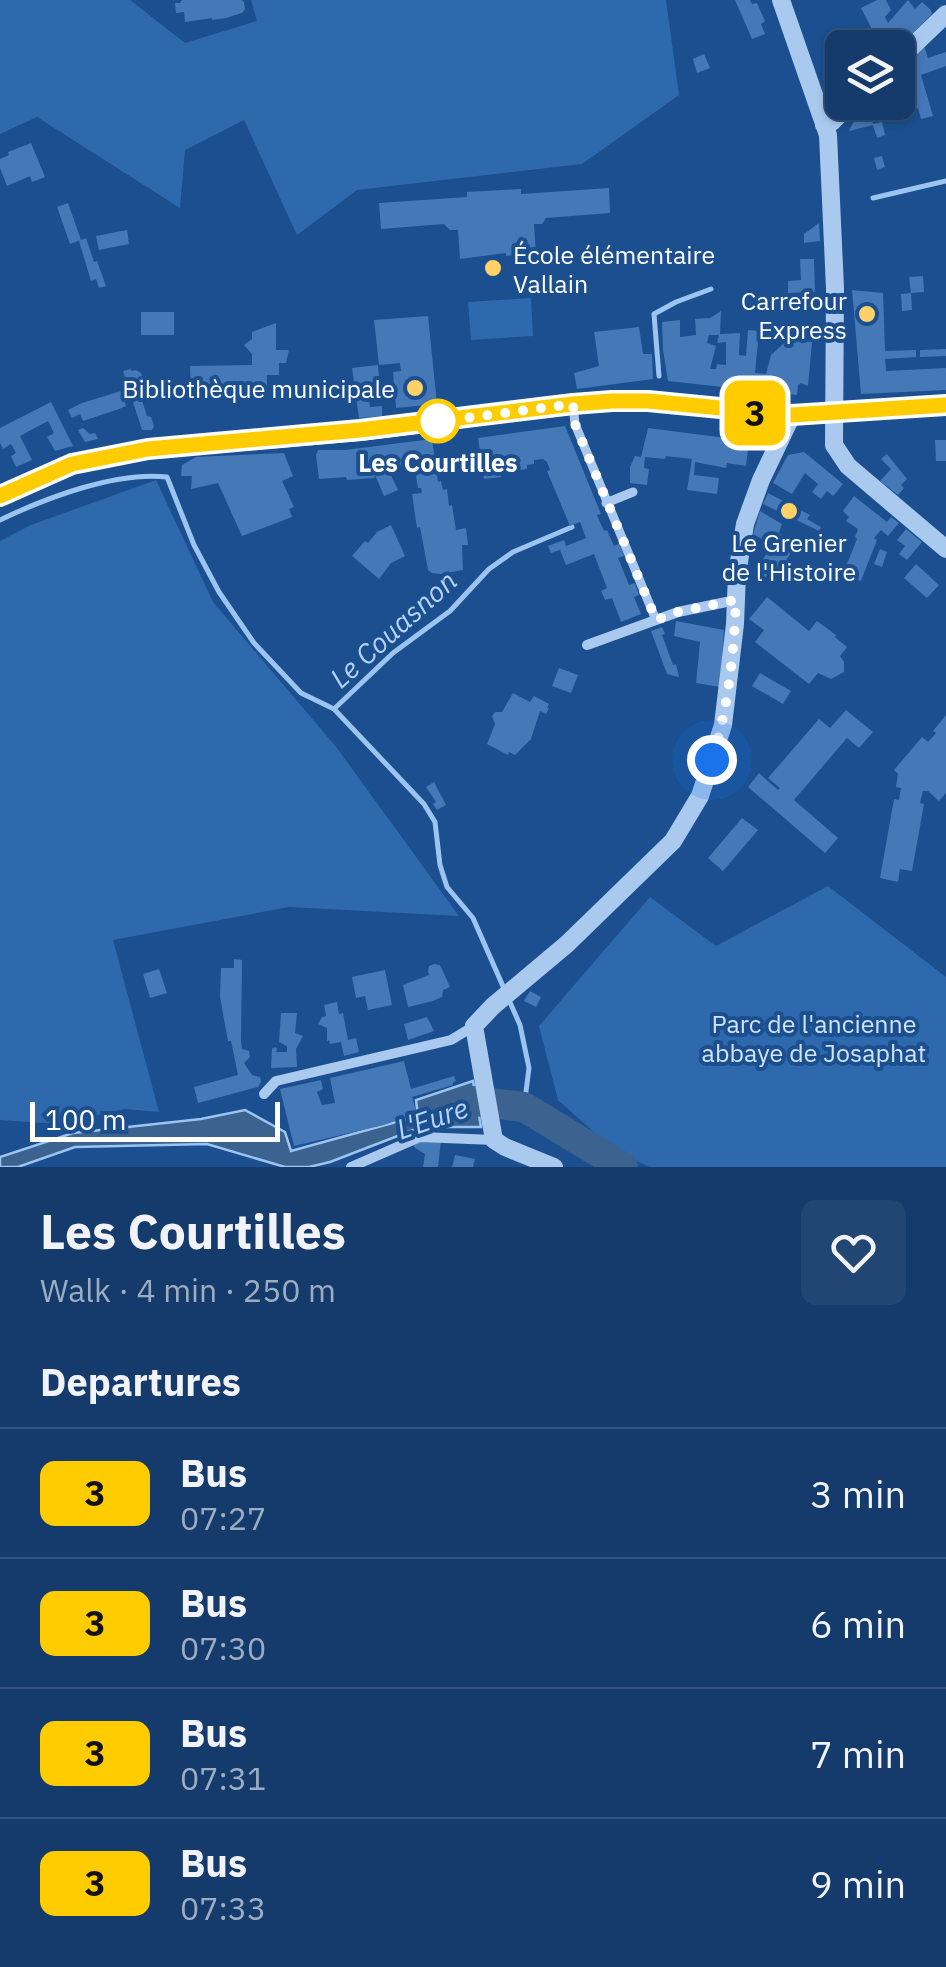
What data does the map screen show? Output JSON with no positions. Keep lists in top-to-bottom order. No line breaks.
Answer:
{"water":["Le Couasnon","L'Eure"],"parks":["Parc de l'ancienne abbaye de Josaphat"],"places":["École élémentaire Vallain","Carrefour Express","Bibliothèque municipale","Les Courtilles","Le Grenier de l'Histoire"],"lines":["bus line 3"],"scale_bar":"100 m","page":{"on_map":"3","scale":"100 m","heading":[["Les Courtilles","Walk · 4 min · 250 m"],"Departures"],"list":[{"mark":"3","name":"Bus","note":"07:27","value":"3 min"},{"mark":"3","name":"Bus","note":"07:30","value":"6 min"},{"mark":"3","name":"Bus","note":"07:31","value":"7 min"},{"mark":"3","name":"Bus","note":"07:33","value":"9 min"}]}}
